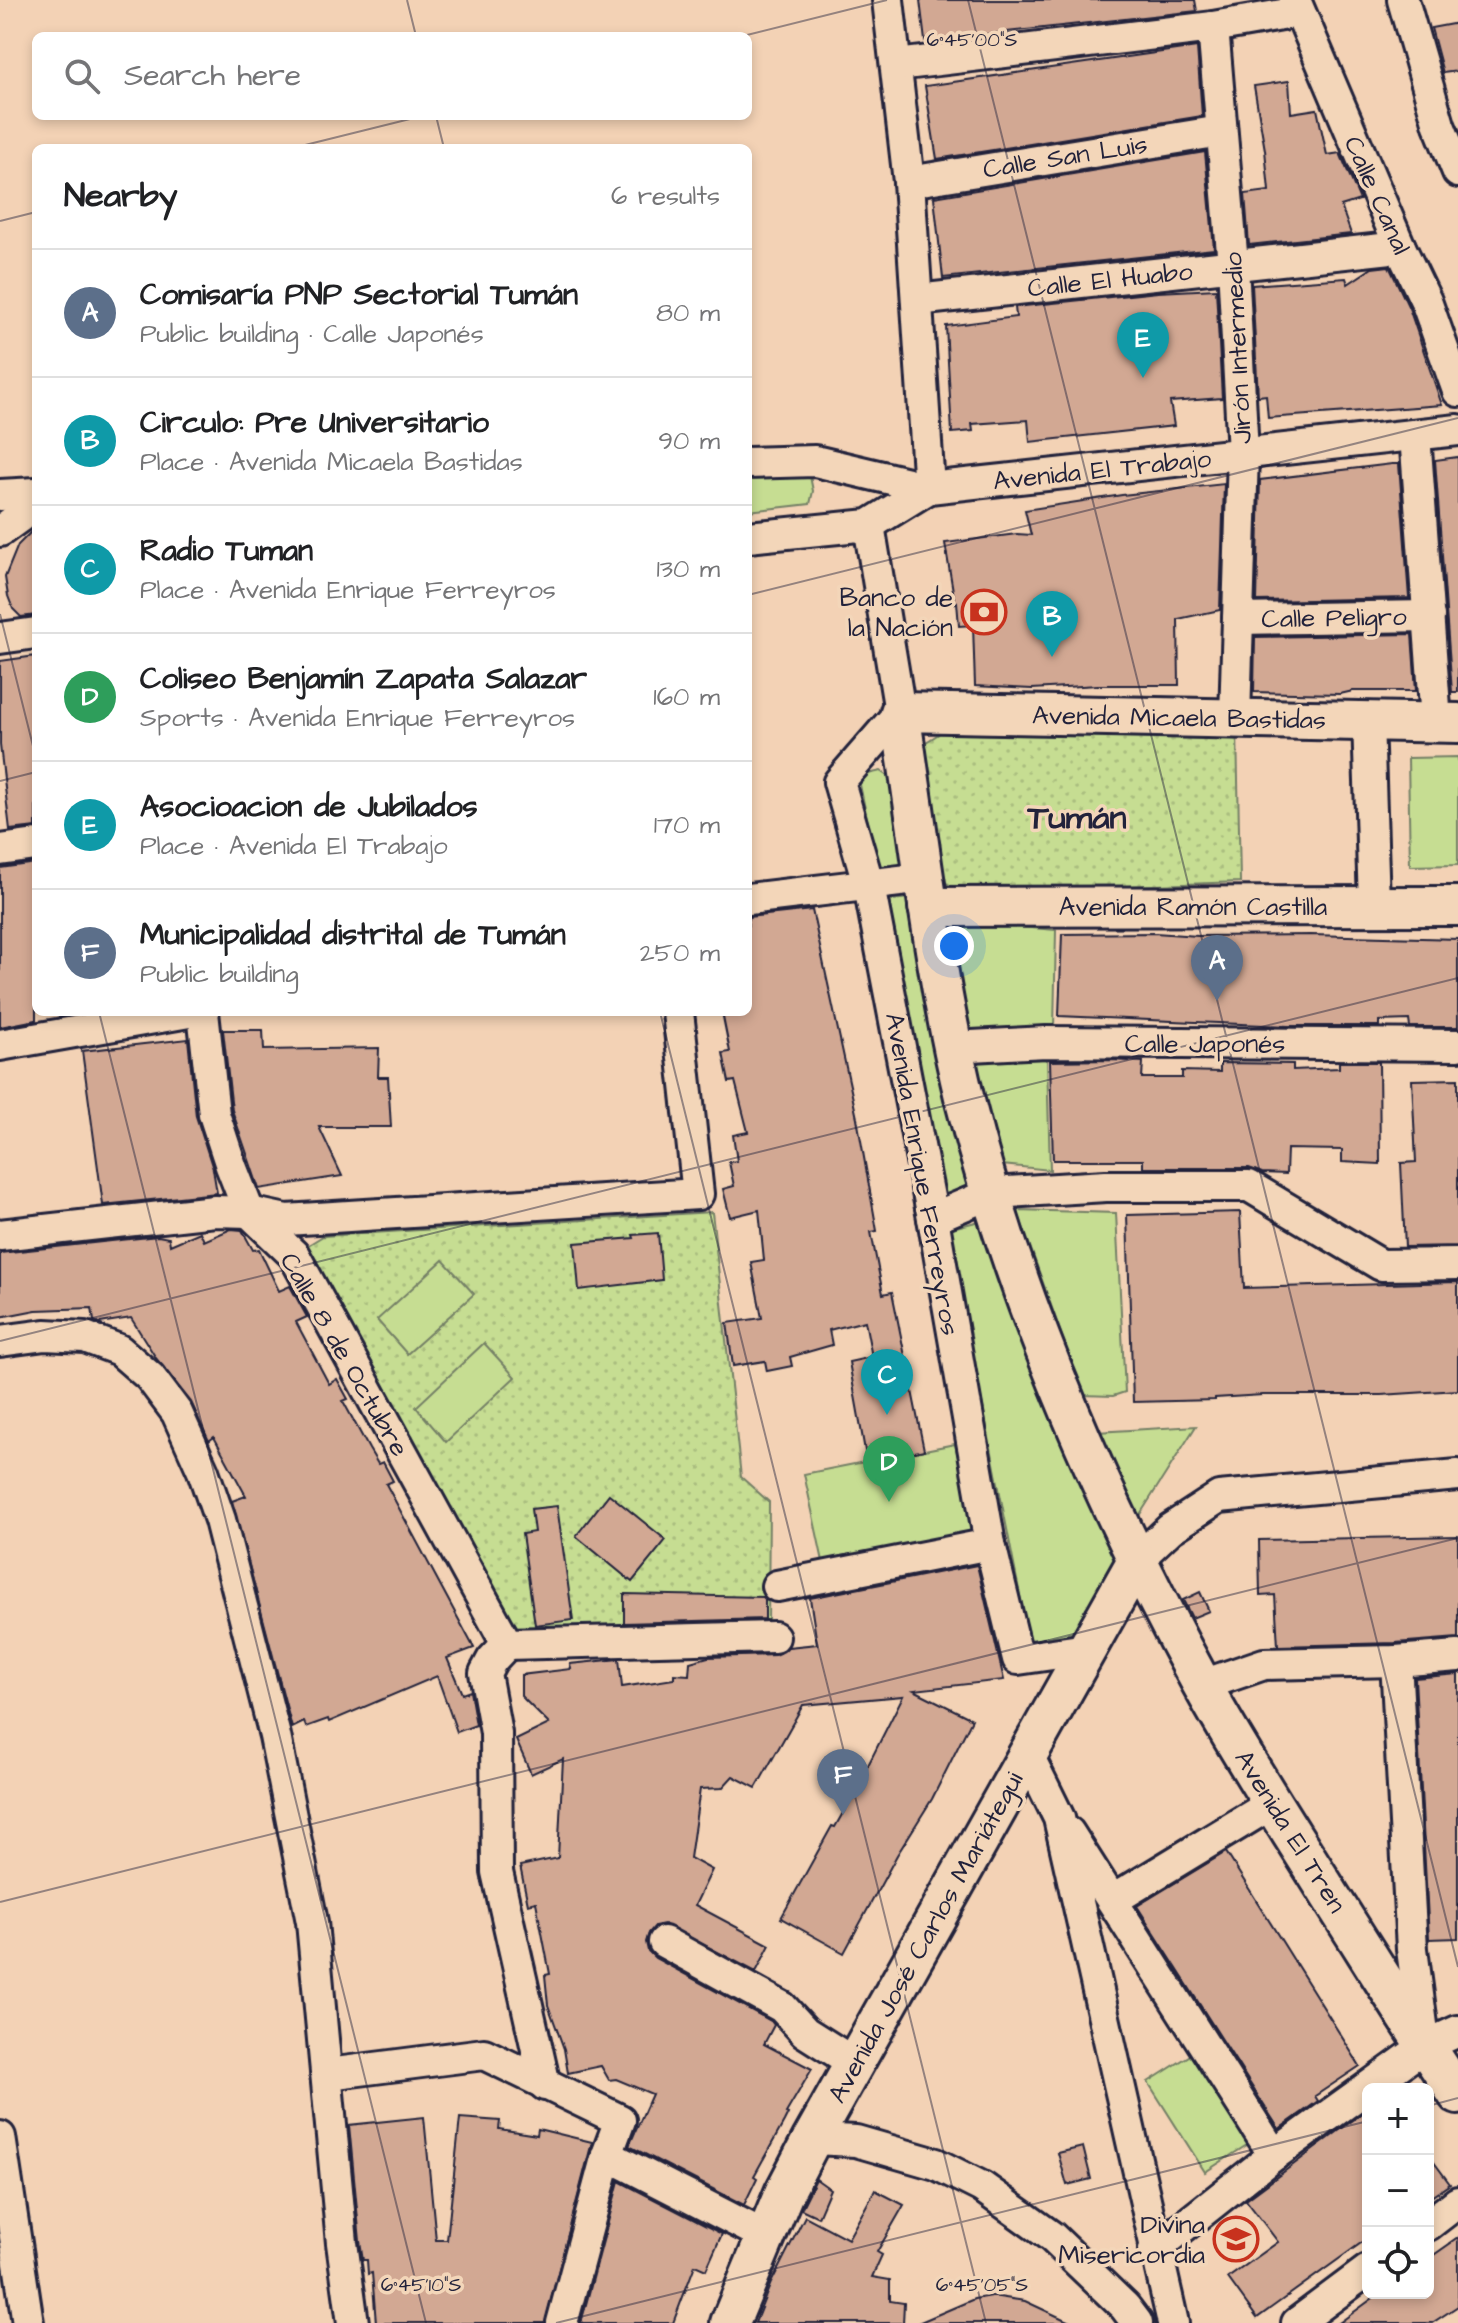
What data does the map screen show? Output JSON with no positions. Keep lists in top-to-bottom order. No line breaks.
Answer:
{"streets":{"main road":["Avenida Micaela Bastidas","Avenida Ramón Castilla","Avenida El Tren","Avenida José Carlos Mariátegui"],"street":["Calle San Luis","Calle Canal","Calle El Huabo","Jirón Intermedio","Avenida El Trabajo","Calle Peligro","Calle Japonés","Avenida Enrique Ferreyros","Calle 8 de Octubre"]},"crossings":[["Calle San Luis","Jirón Intermedio"],["Calle Canal","Calle El Huabo"],["Calle El Huabo","Jirón Intermedio"],["Jirón Intermedio","Avenida El Trabajo"],["Jirón Intermedio","Calle Peligro"],["Jirón Intermedio","Avenida Micaela Bastidas"],["Avenida Micaela Bastidas","Avenida Enrique Ferreyros"],["Avenida Micaela Bastidas","Avenida El Tren"],["Avenida Ramón Castilla","Avenida El Tren"],["Calle Japonés","Avenida El Tren"],["Avenida Enrique Ferreyros","Avenida El Tren"],["Avenida Enrique Ferreyros","Avenida José Carlos Mariátegui"],["Avenida El Tren","Avenida José Carlos Mariátegui"]],"districts":["Tumán"],"places":{"bank":["Banco de la Nación"],"school or university":["Divina Misericordia"]},"page":{"search":"Search here","heading":["Nearby","6 results"],"list":[{"mark":"A","name":"Comisaría PNP Sectorial Tumán","note":"Public building · Calle Japonés","value":"80 m"},{"mark":"B","name":"Circulo: Pre Universitario","note":"Place · Avenida Micaela Bastidas","value":"90 m"},{"mark":"C","name":"Radio Tuman","note":"Place · Avenida Enrique Ferreyros","value":"130 m"},{"mark":"D","name":"Coliseo Benjamín Zapata Salazar","note":"Sports · Avenida Enrique Ferreyros","value":"160 m"},{"mark":"E","name":"Asocioacion de Jubilados","note":"Place · Avenida El Trabajo","value":"170 m"},{"mark":"F","name":"Municipalidad distrital de Tumán","note":"Public building","value":"250 m"}],"pins":["E","B","A","C","D","F"],"map_buttons":["+","−"]},"coordinates":["6°45'00\"S","6°45'10\"S","6°45'05\"S"]}
